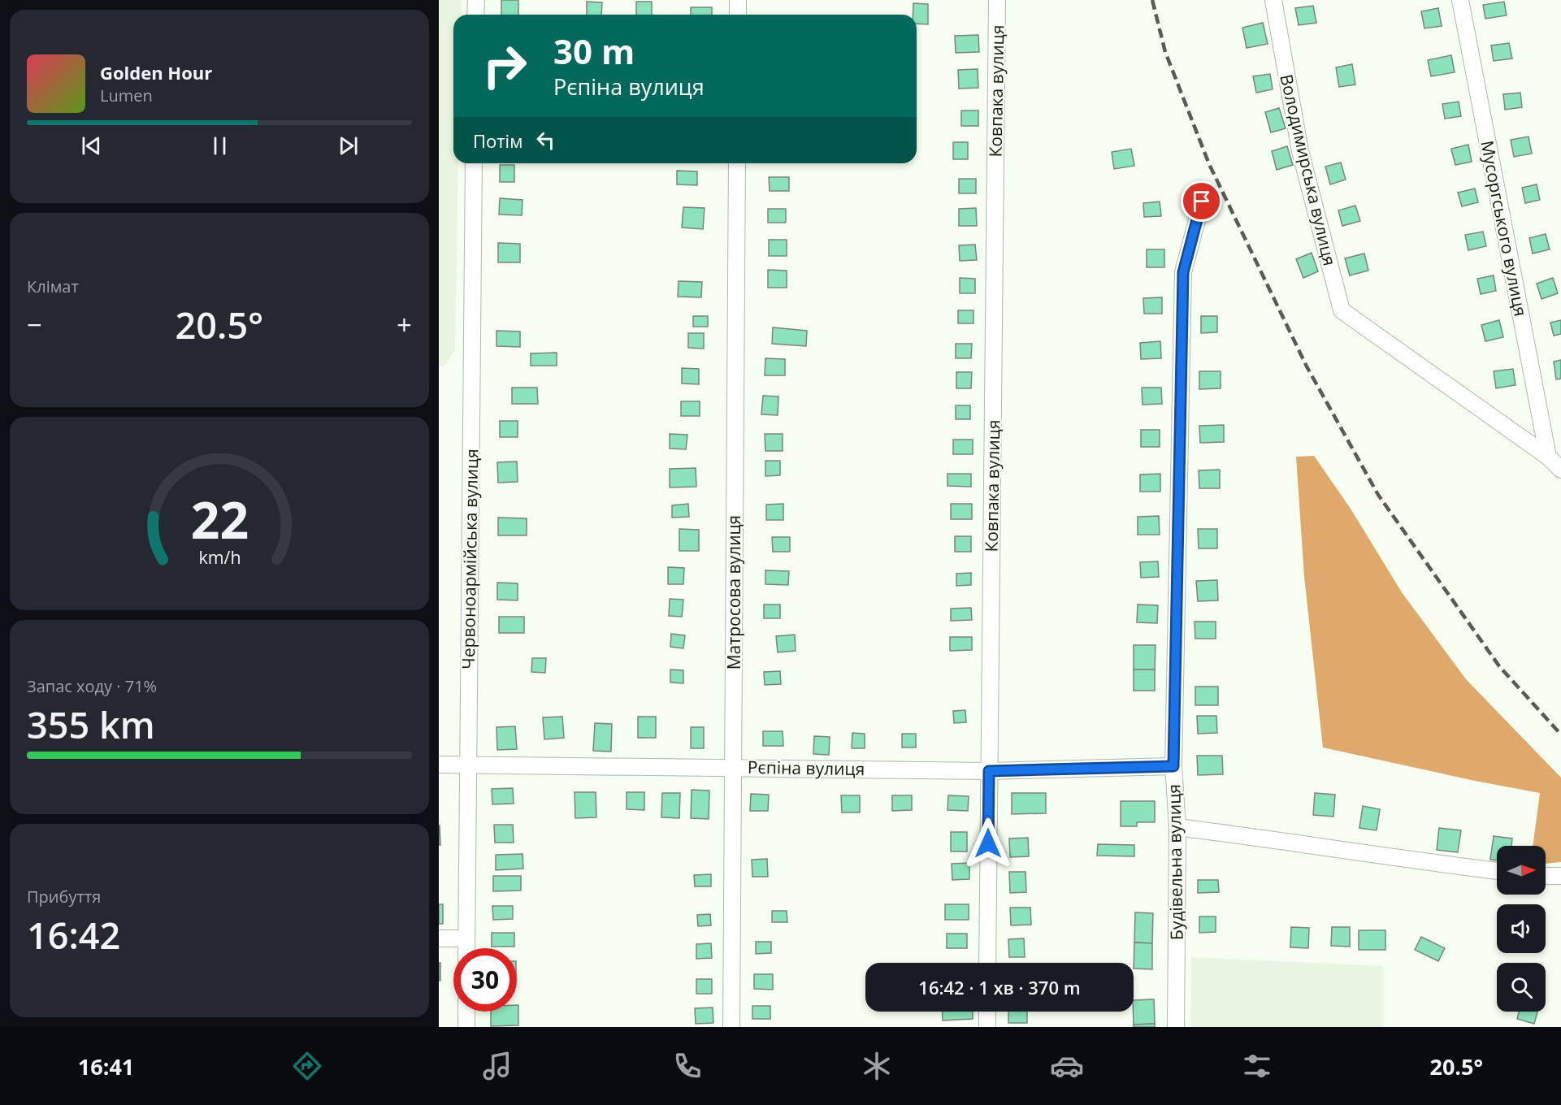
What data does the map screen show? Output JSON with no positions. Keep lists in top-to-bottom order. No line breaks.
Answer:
{"streets":{"street":["Ковпака вулиця","Володимирська вулиця","Мусоргського вулиця","Червоноармійська вулиця","Матросова вулиця","Рєпіна вулиця","Будівельна вулиця"]},"crossings":[["Ковпака вулиця","Рєпіна вулиця"],["Володимирська вулиця","Мусоргського вулиця"],["Червоноармійська вулиця","Рєпіна вулиця"],["Матросова вулиця","Рєпіна вулиця"],["Рєпіна вулиця","Будівельна вулиця"]],"north":"right","page":{"turn":["30 m","Рєпіна вулиця"],"song":["Golden Hour","Lumen"],"then":"Потім","tile":["Клімат",["Запас ходу · 71%","355 km"],["Прибуття","16:42"]],"heat":["−","20.5°","+"],"limit":"30","trip":"16:42 · 1 хв · 370 m","tabs":["16:41","20.5°"],"gauge":["22","km/h"]}}
